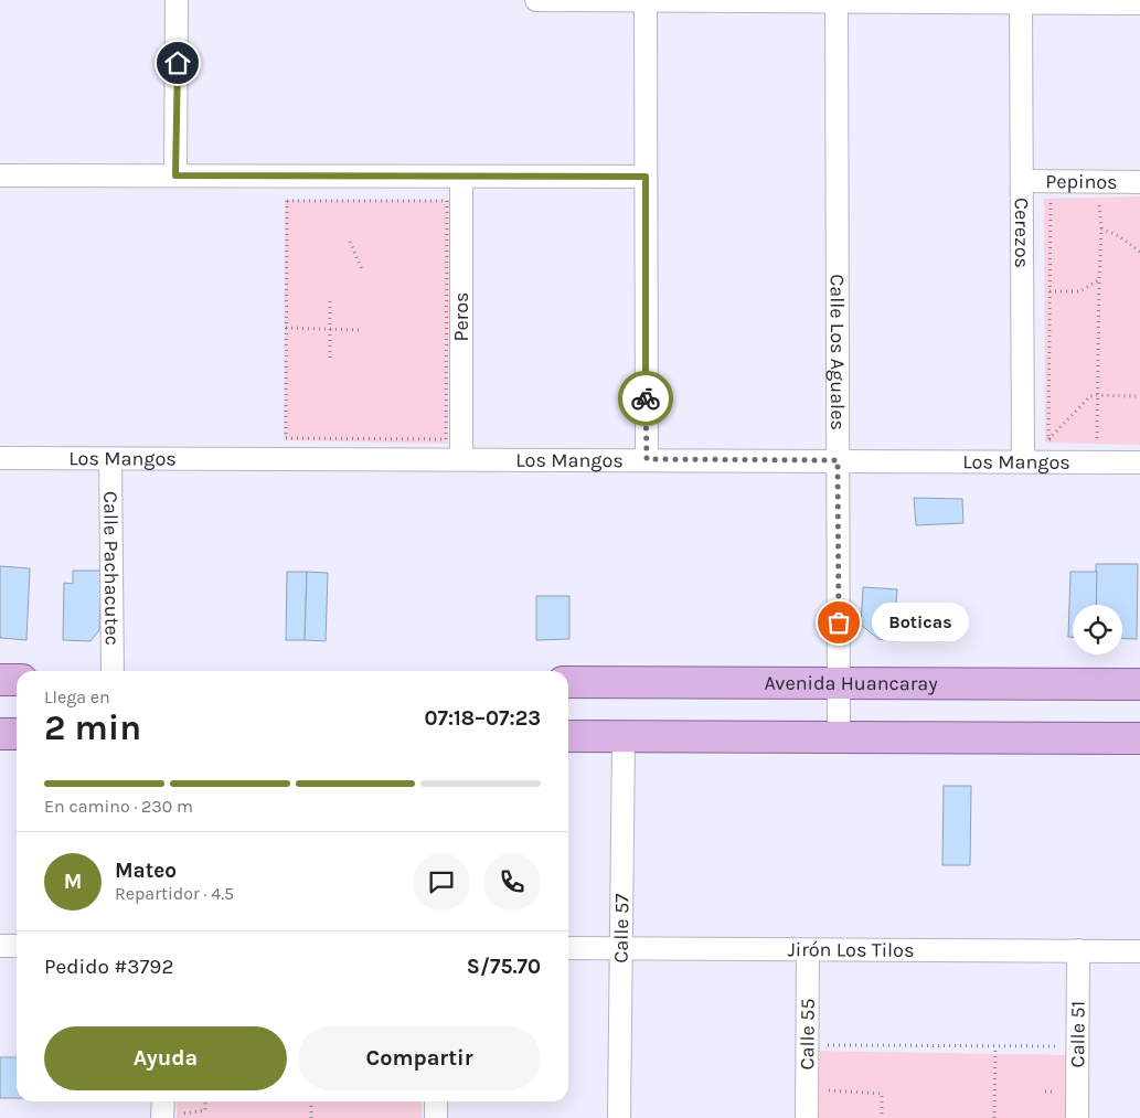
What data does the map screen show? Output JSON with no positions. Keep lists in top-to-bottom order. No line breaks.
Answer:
{"streets":{"main road":["Avenida Huancaray"],"street":["Pepinos","Cerezos","Peros","Calle Los Aguales","Los Mangos","Calle Pachacutec","Calle 57","Jirón Los Tilos","Calle 55","Calle 51"]},"crossings":[["Pepinos","Cerezos"],["Cerezos","Los Mangos"],["Peros","Los Mangos"],["Calle Los Aguales","Los Mangos"],["Calle Los Aguales","Avenida Huancaray"],["Los Mangos","Calle Pachacutec"],["Calle 57","Jirón Los Tilos"],["Jirón Los Tilos","Calle 55"],["Jirón Los Tilos","Calle 51"]],"places":["Boticas"],"page":{"bubble":"Boticas","heading":["2 min","Llega en","07:18–07:23"],"panel":["Mateo","Repartidor · 4.5","Pedido #3792","S/75.70"],"bar":"En camino · 230 m","round":"M","buttons":["Ayuda","Compartir"]}}
